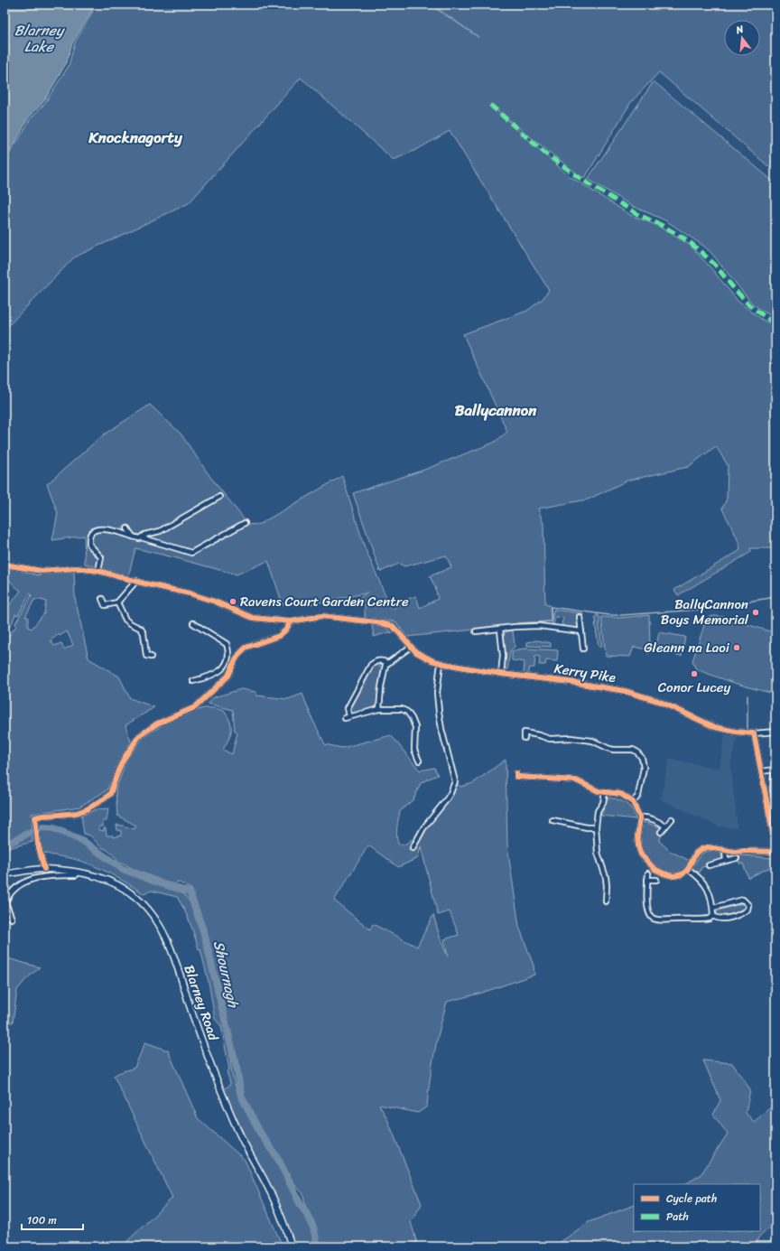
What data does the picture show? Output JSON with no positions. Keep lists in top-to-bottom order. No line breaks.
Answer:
{"streets":{"main road":["Blarney Road"],"street":["Kerry Pike"]},"districts":["Knocknagorty","Ballycannon"],"water":["Blarney Lake","Shournagh"],"places":["Ravens Court Garden Centre","BallyCannon Boys Memorial","Gleann na Laoi","Conor Lucey"],"legend":["Cycle path","Path"],"scale_bar":"100 m","north":"top"}
